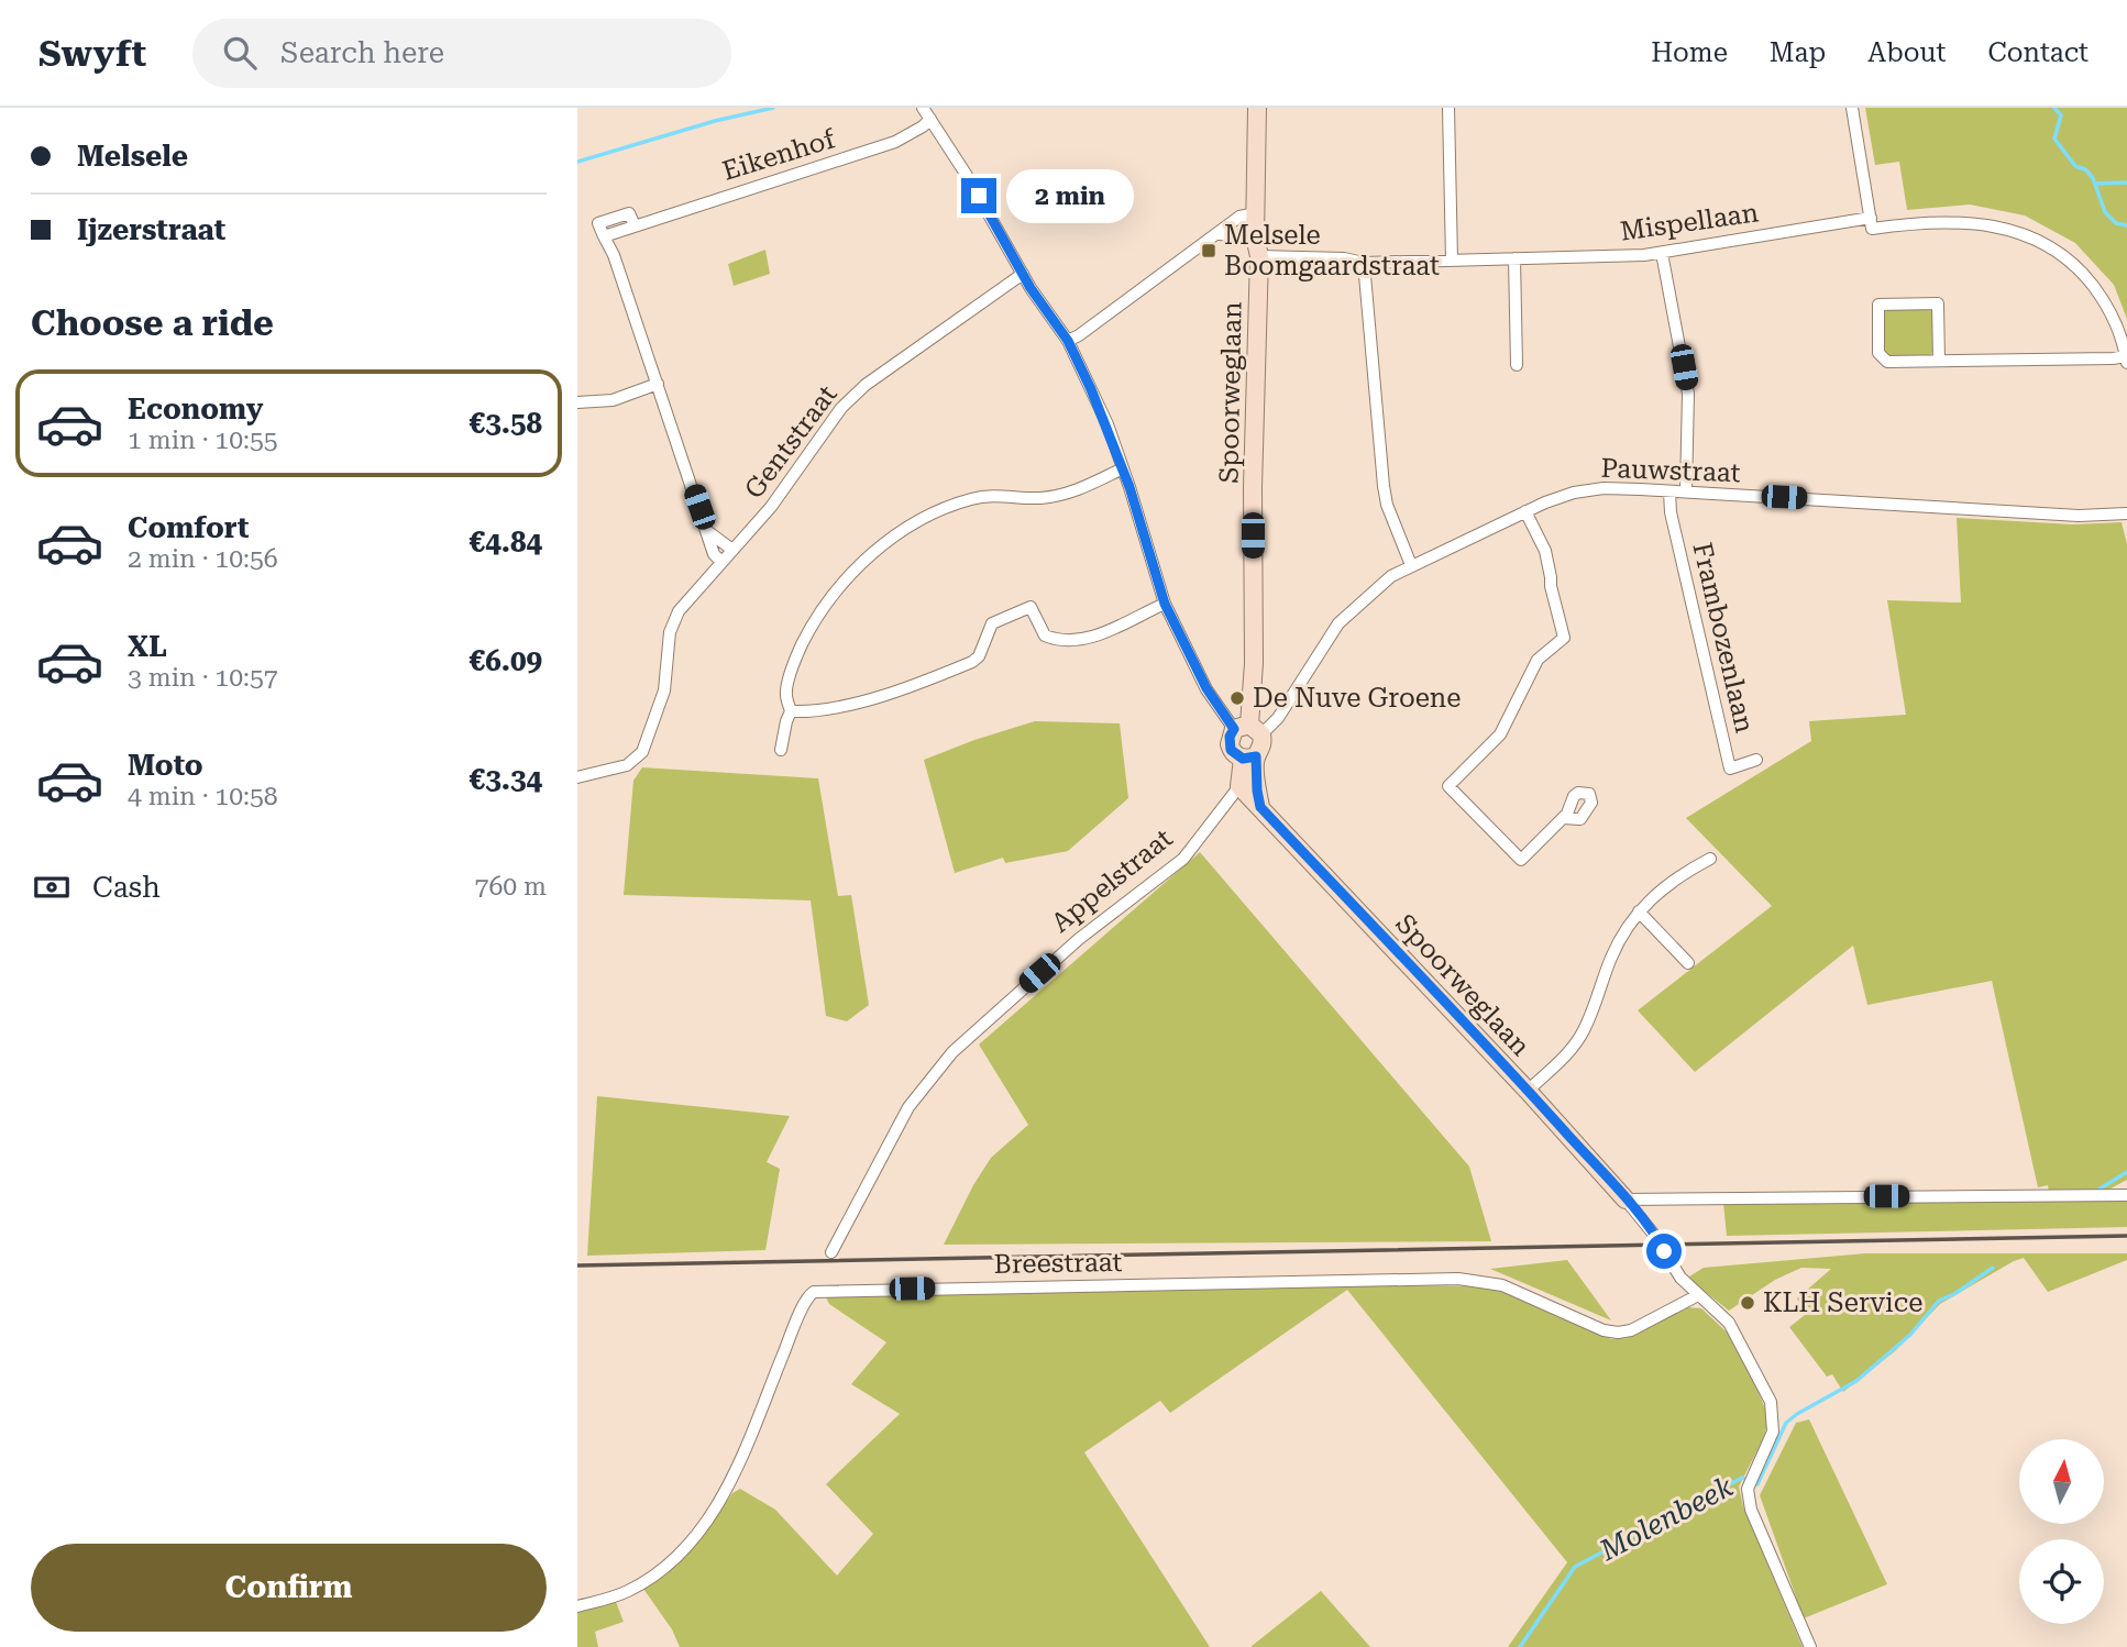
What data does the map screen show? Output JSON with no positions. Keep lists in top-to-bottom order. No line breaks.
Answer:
{"streets":{"street":["Eikenhof","Mispellaan","Spoorweglaan","Gentstraat","Pauwstraat","Frambozenlaan","Appelstraat","Breestraat"]},"crossings":[["Eikenhof","Gentstraat"],["Mispellaan","Spoorweglaan"],["Spoorweglaan","Pauwstraat"],["Spoorweglaan","Appelstraat"],["Spoorweglaan","Breestraat"],["Pauwstraat","Frambozenlaan"]],"water":["Molenbeek"],"places":{"transit":["Melsele Boomgaardstraat"],"other":["De Nuve Groene","KLH Service"]},"north":"top","page":{"header":"Swyft","search":"Search here","nav":["Home","Map","About","Contact"],"banner":["Melsele","Ijzerstraat"],"bubble":"2 min","heading":"Choose a ride","list":[{"name":"Economy","note":"1 min · 10:55","value":"€3.58"},{"name":"Comfort","note":"2 min · 10:56","value":"€4.84"},{"name":"XL","note":"3 min · 10:57","value":"€6.09"},{"name":"Moto","note":"4 min · 10:58","value":"€3.34"}],"pay":["Cash","760 m"],"buttons":"Confirm"}}
